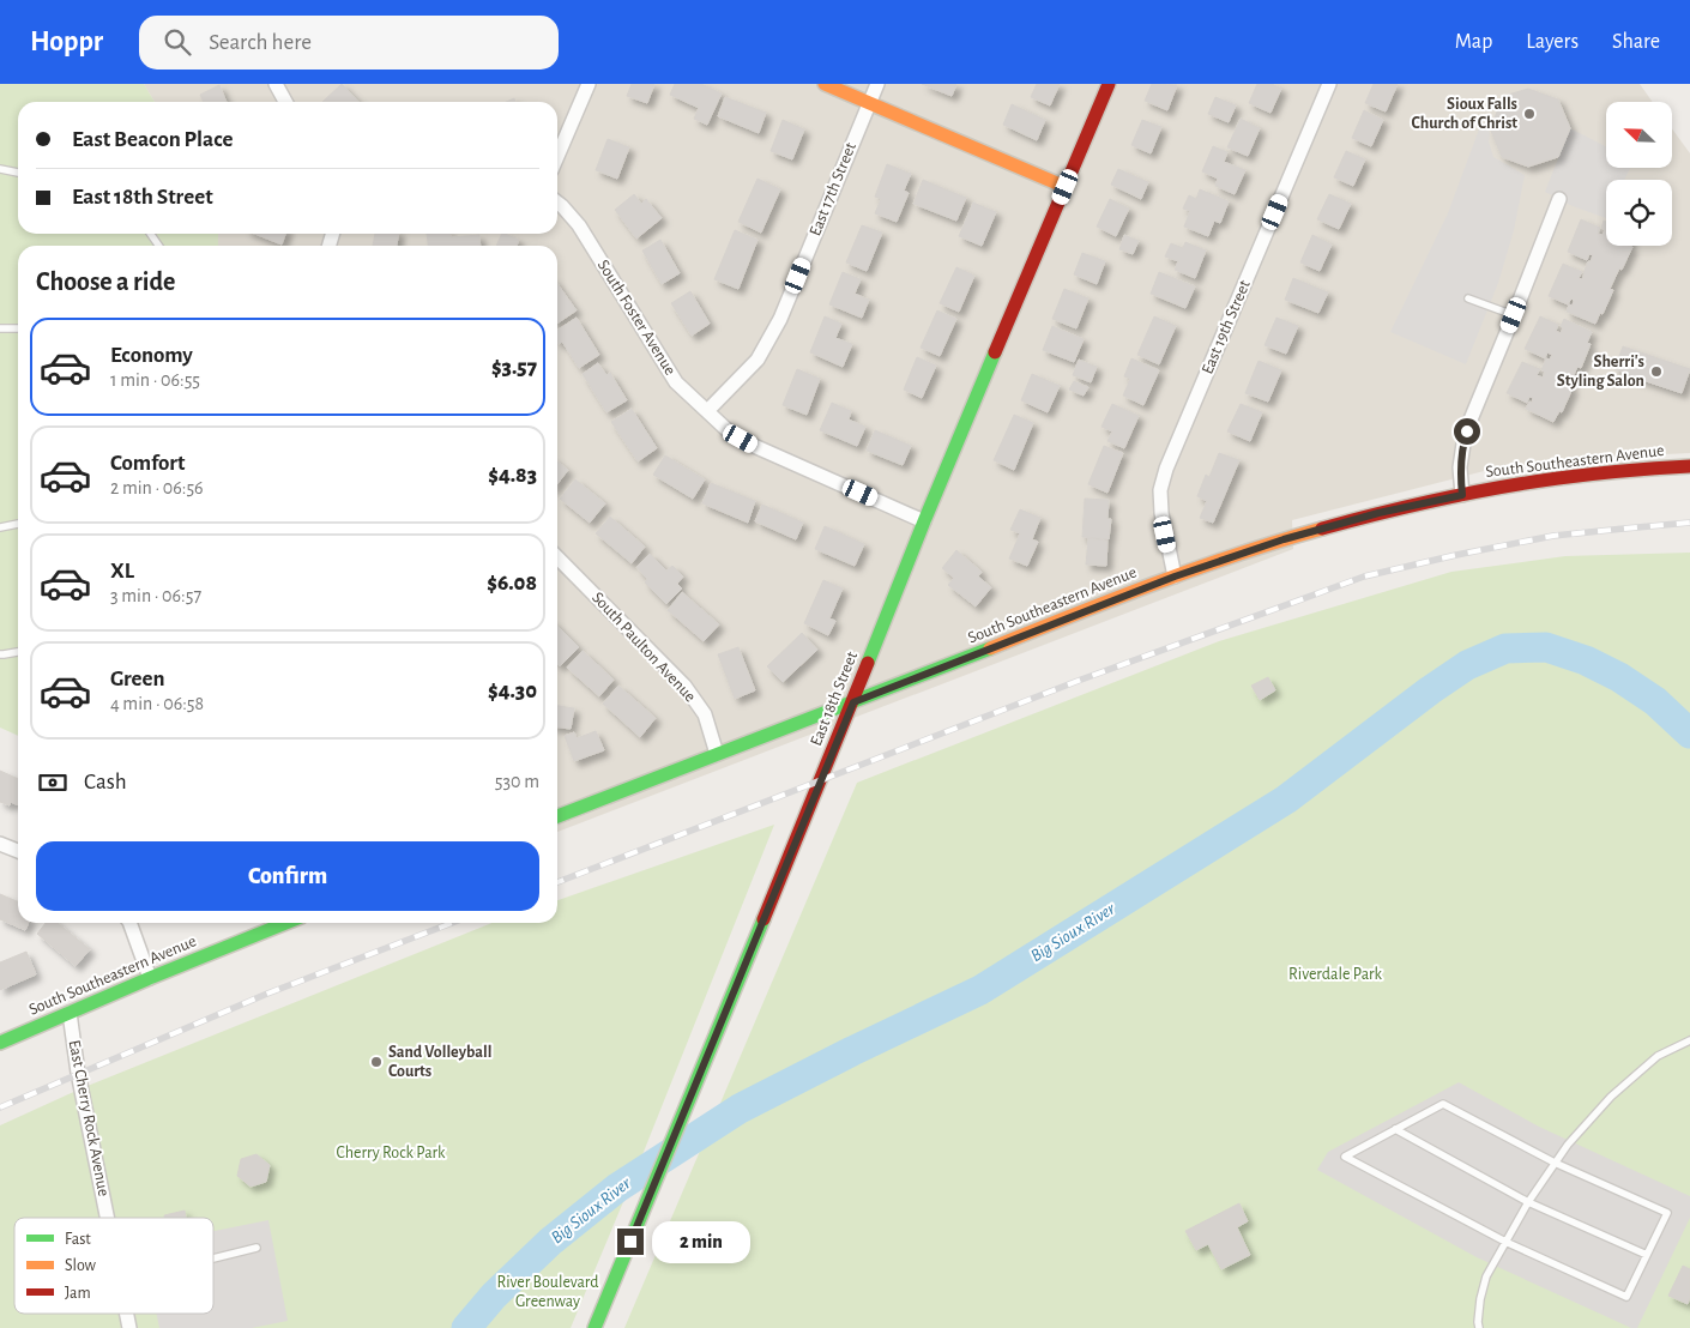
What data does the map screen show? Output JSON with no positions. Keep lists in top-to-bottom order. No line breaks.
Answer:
{"streets":{"street":["East 17th Street","South Foster Avenue","East 19th Street","South Southeastern Avenue","South Paulton Avenue","East 18th Street","East Cherry Rock Avenue"]},"crossings":[["East 17th Street","South Foster Avenue"],["South Foster Avenue","East 18th Street"],["East 19th Street","South Southeastern Avenue"],["South Southeastern Avenue","South Paulton Avenue"],["South Southeastern Avenue","East 18th Street"],["South Southeastern Avenue","East Cherry Rock Avenue"]],"water":["Big Sioux River"],"parks":["Riverdale Park","Cherry Rock Park","River Boulevard Greenway"],"places":["Sioux Falls Church of Christ","Sherri's Styling Salon","Sand Volleyball Courts"],"legend":["Fast","Slow","Jam"],"north":"top left","page":{"header":"Hoppr","search":"Search here","nav":["Map","Layers","Share"],"banner":["East Beacon Place","East 18th Street"],"heading":"Choose a ride","list":[{"name":"Economy","note":"1 min · 06:55","value":"$3.57"},{"name":"Comfort","note":"2 min · 06:56","value":"$4.83"},{"name":"XL","note":"3 min · 06:57","value":"$6.08"},{"name":"Green","note":"4 min · 06:58","value":"$4.30"}],"pay":["Cash","530 m"],"buttons":"Confirm","bubble":"2 min"}}
